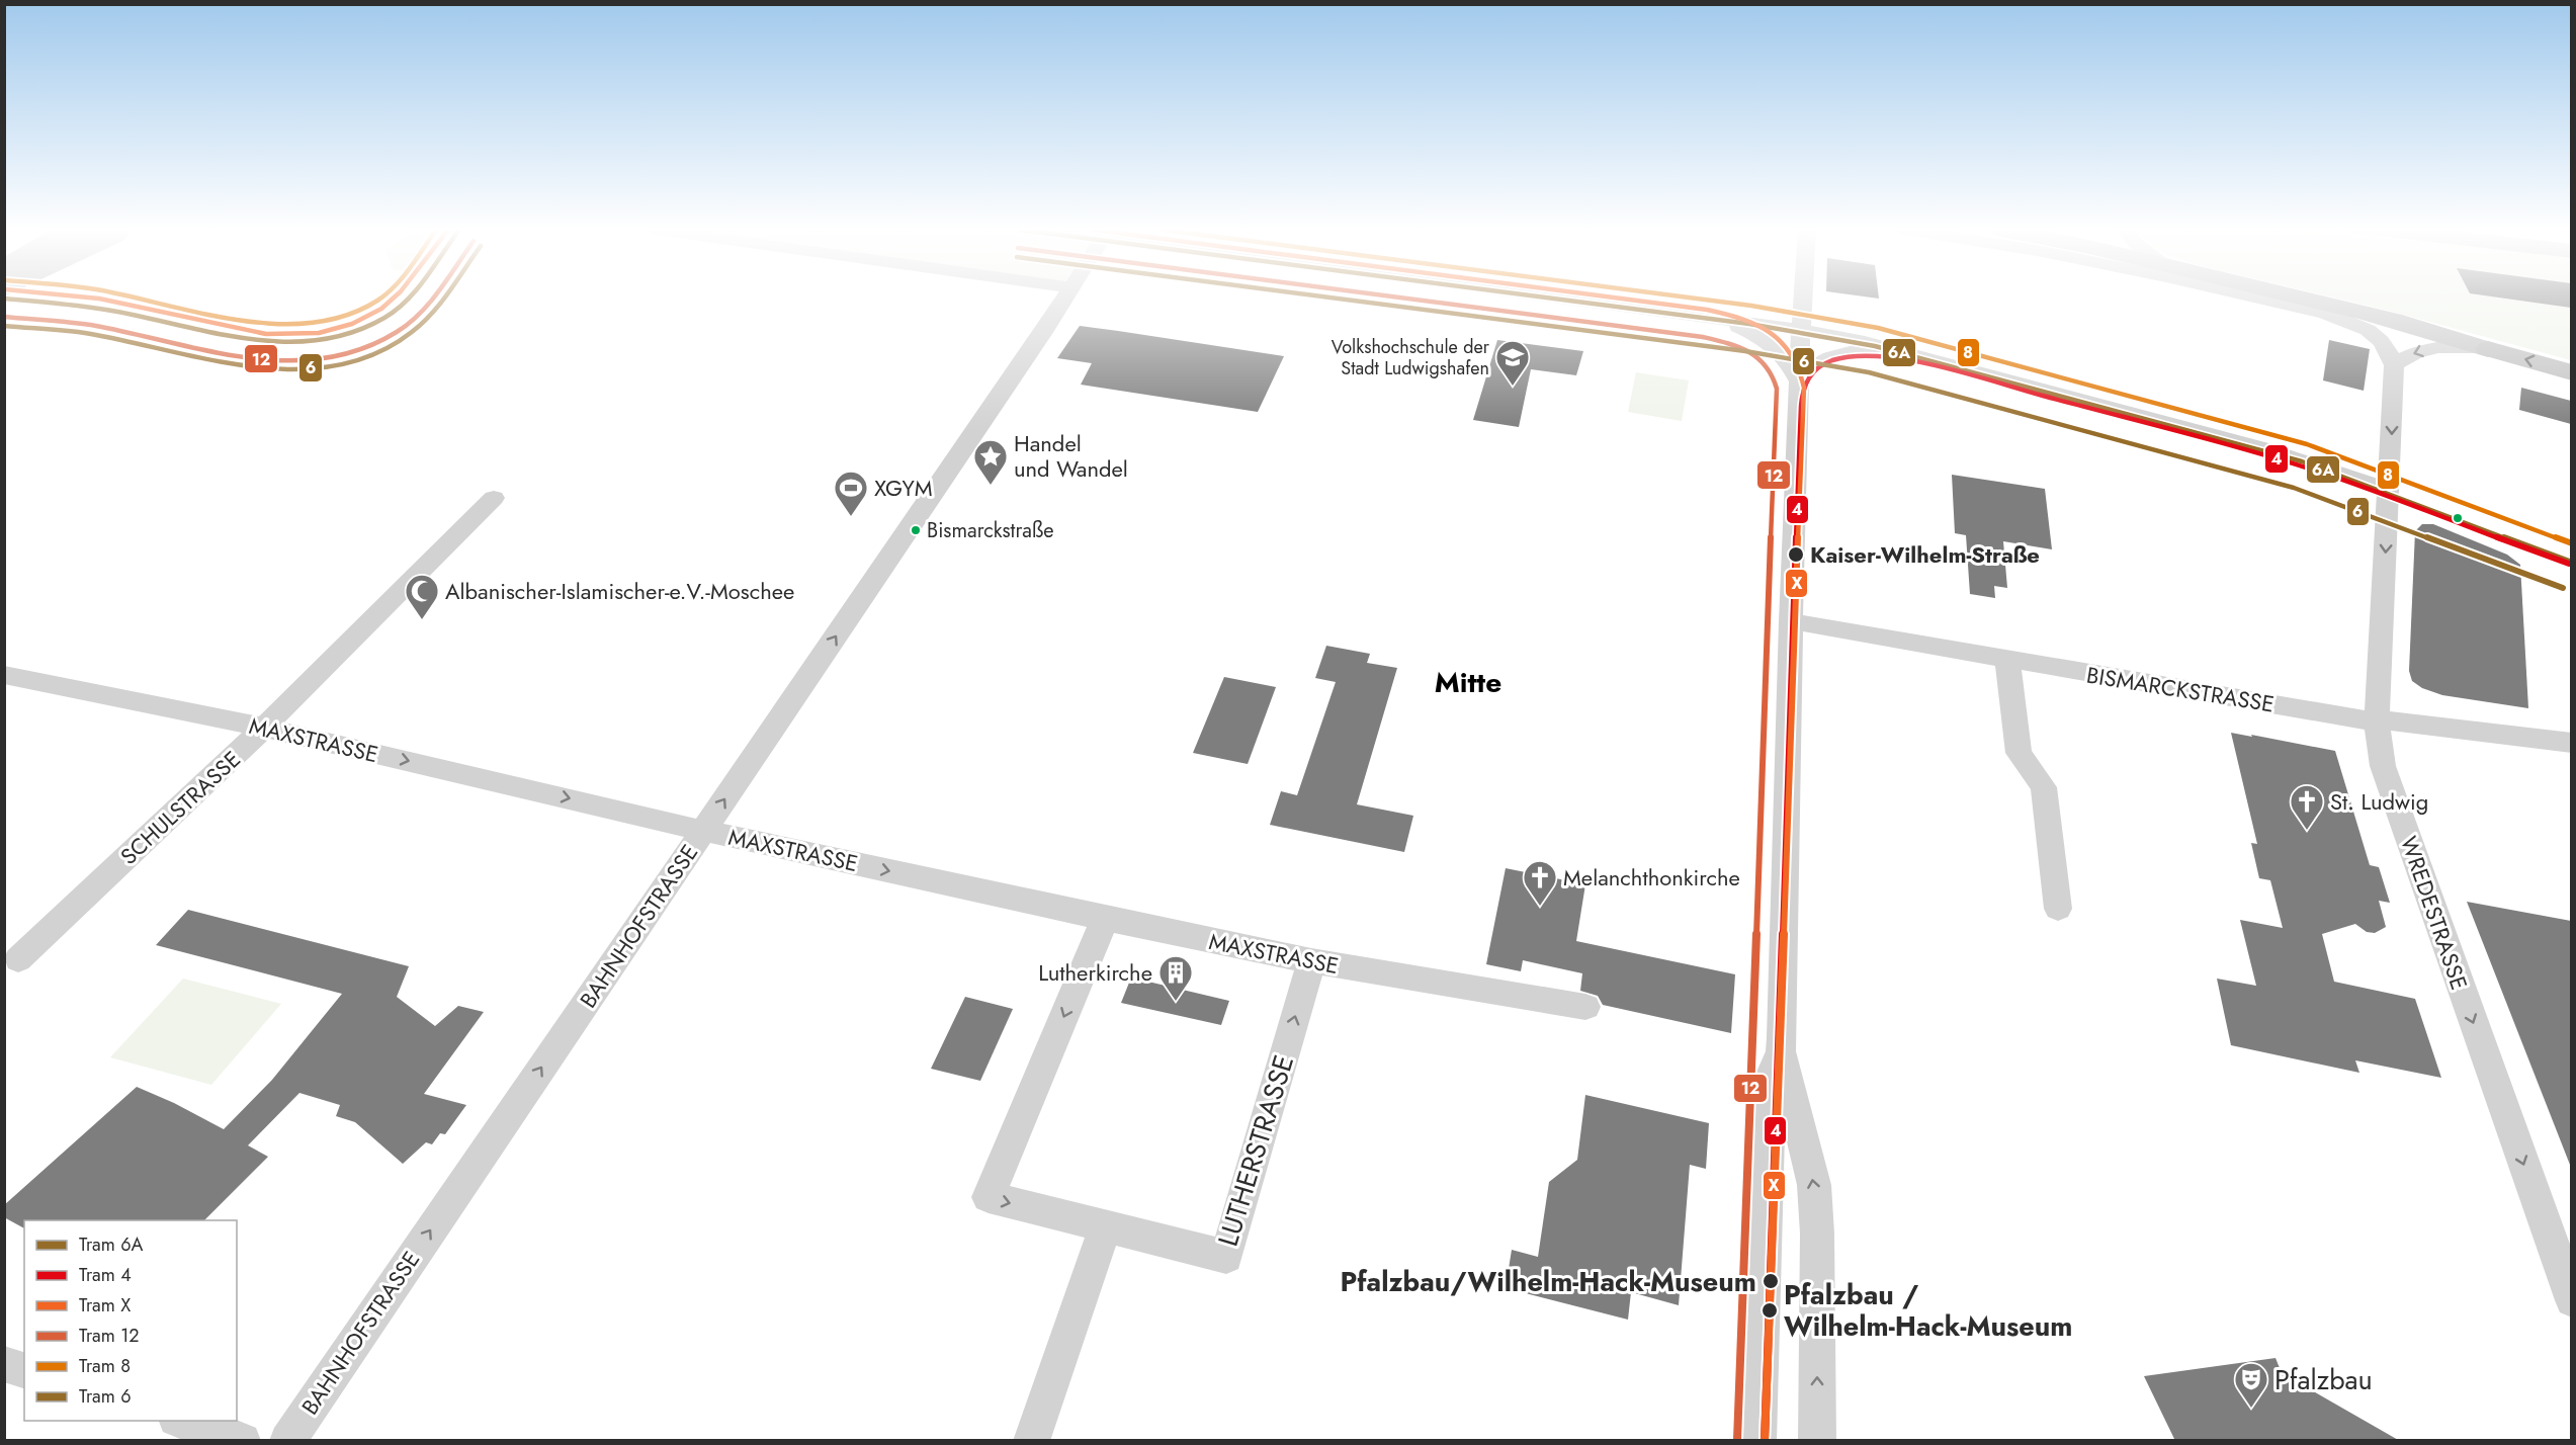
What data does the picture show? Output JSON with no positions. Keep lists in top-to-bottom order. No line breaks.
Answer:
{"streets":{"street":["BISMARCKSTRASSE","MAXSTRASSE","SCHULSTRASSE","WREDESTRASSE","BAHNHOFSTRASSE","LUTHERSTRASSE"]},"crossings":[["BISMARCKSTRASSE","WREDESTRASSE"],["MAXSTRASSE","SCHULSTRASSE"],["MAXSTRASSE","BAHNHOFSTRASSE"],["MAXSTRASSE","LUTHERSTRASSE"]],"one_way":["MAXSTRASSE","WREDESTRASSE","BAHNHOFSTRASSE"],"districts":["Mitte"],"places":{"school or university":["Volkshochschule der Stadt Ludwigshafen"],"place":["Handel und Wandel"],"sports":["XGYM"],"other":["Bismarckstraße","Kaiser-Wilhelm-Straße","Pfalzbau/Wilhelm-Hack-Museum","Pfalzbau / Wilhelm-Hack-Museum"],"mosque":["Albanischer-Islamischer-e.V.-Moschee"],"church":["St. Ludwig","Melanchthonkirche"],"building":["Lutherkirche"],"theatre":["Pfalzbau"]},"lines":["tram line 6A","tram line X","tram line 12","tram line 8","tram line 6","tram line 4"],"legend":["Tram 6A","Tram 4","Tram X","Tram 12","Tram 8","Tram 6"]}
